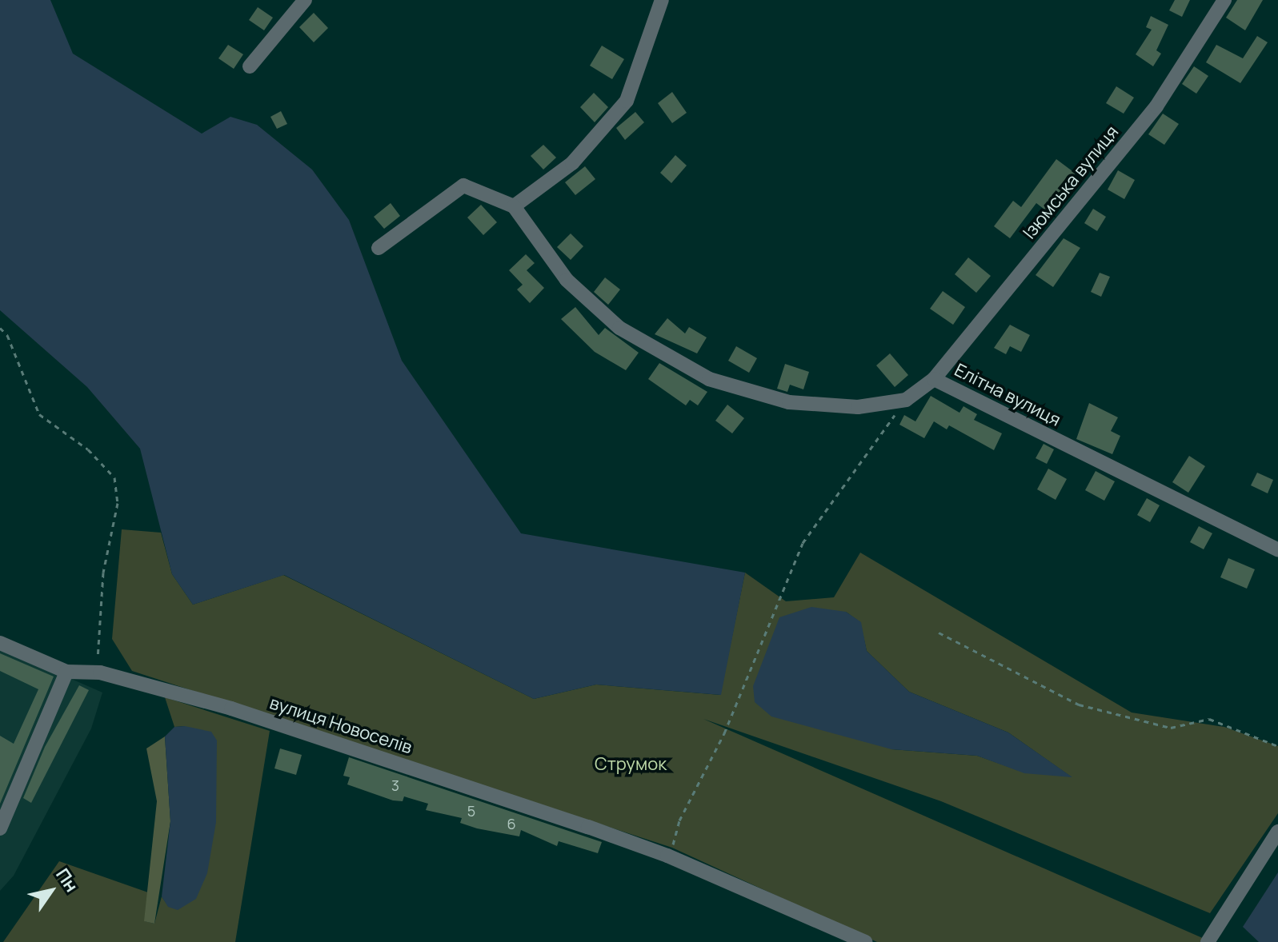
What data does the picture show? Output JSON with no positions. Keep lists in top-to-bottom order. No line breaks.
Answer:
{"streets":{"street":["Ізюмська вулиця","Елітна вулиця","вулиця Новоселів"]},"crossings":[["Ізюмська вулиця","Елітна вулиця"]],"parks":["Струмок"],"house_numbers":["3","5","6"],"north":"top right"}
